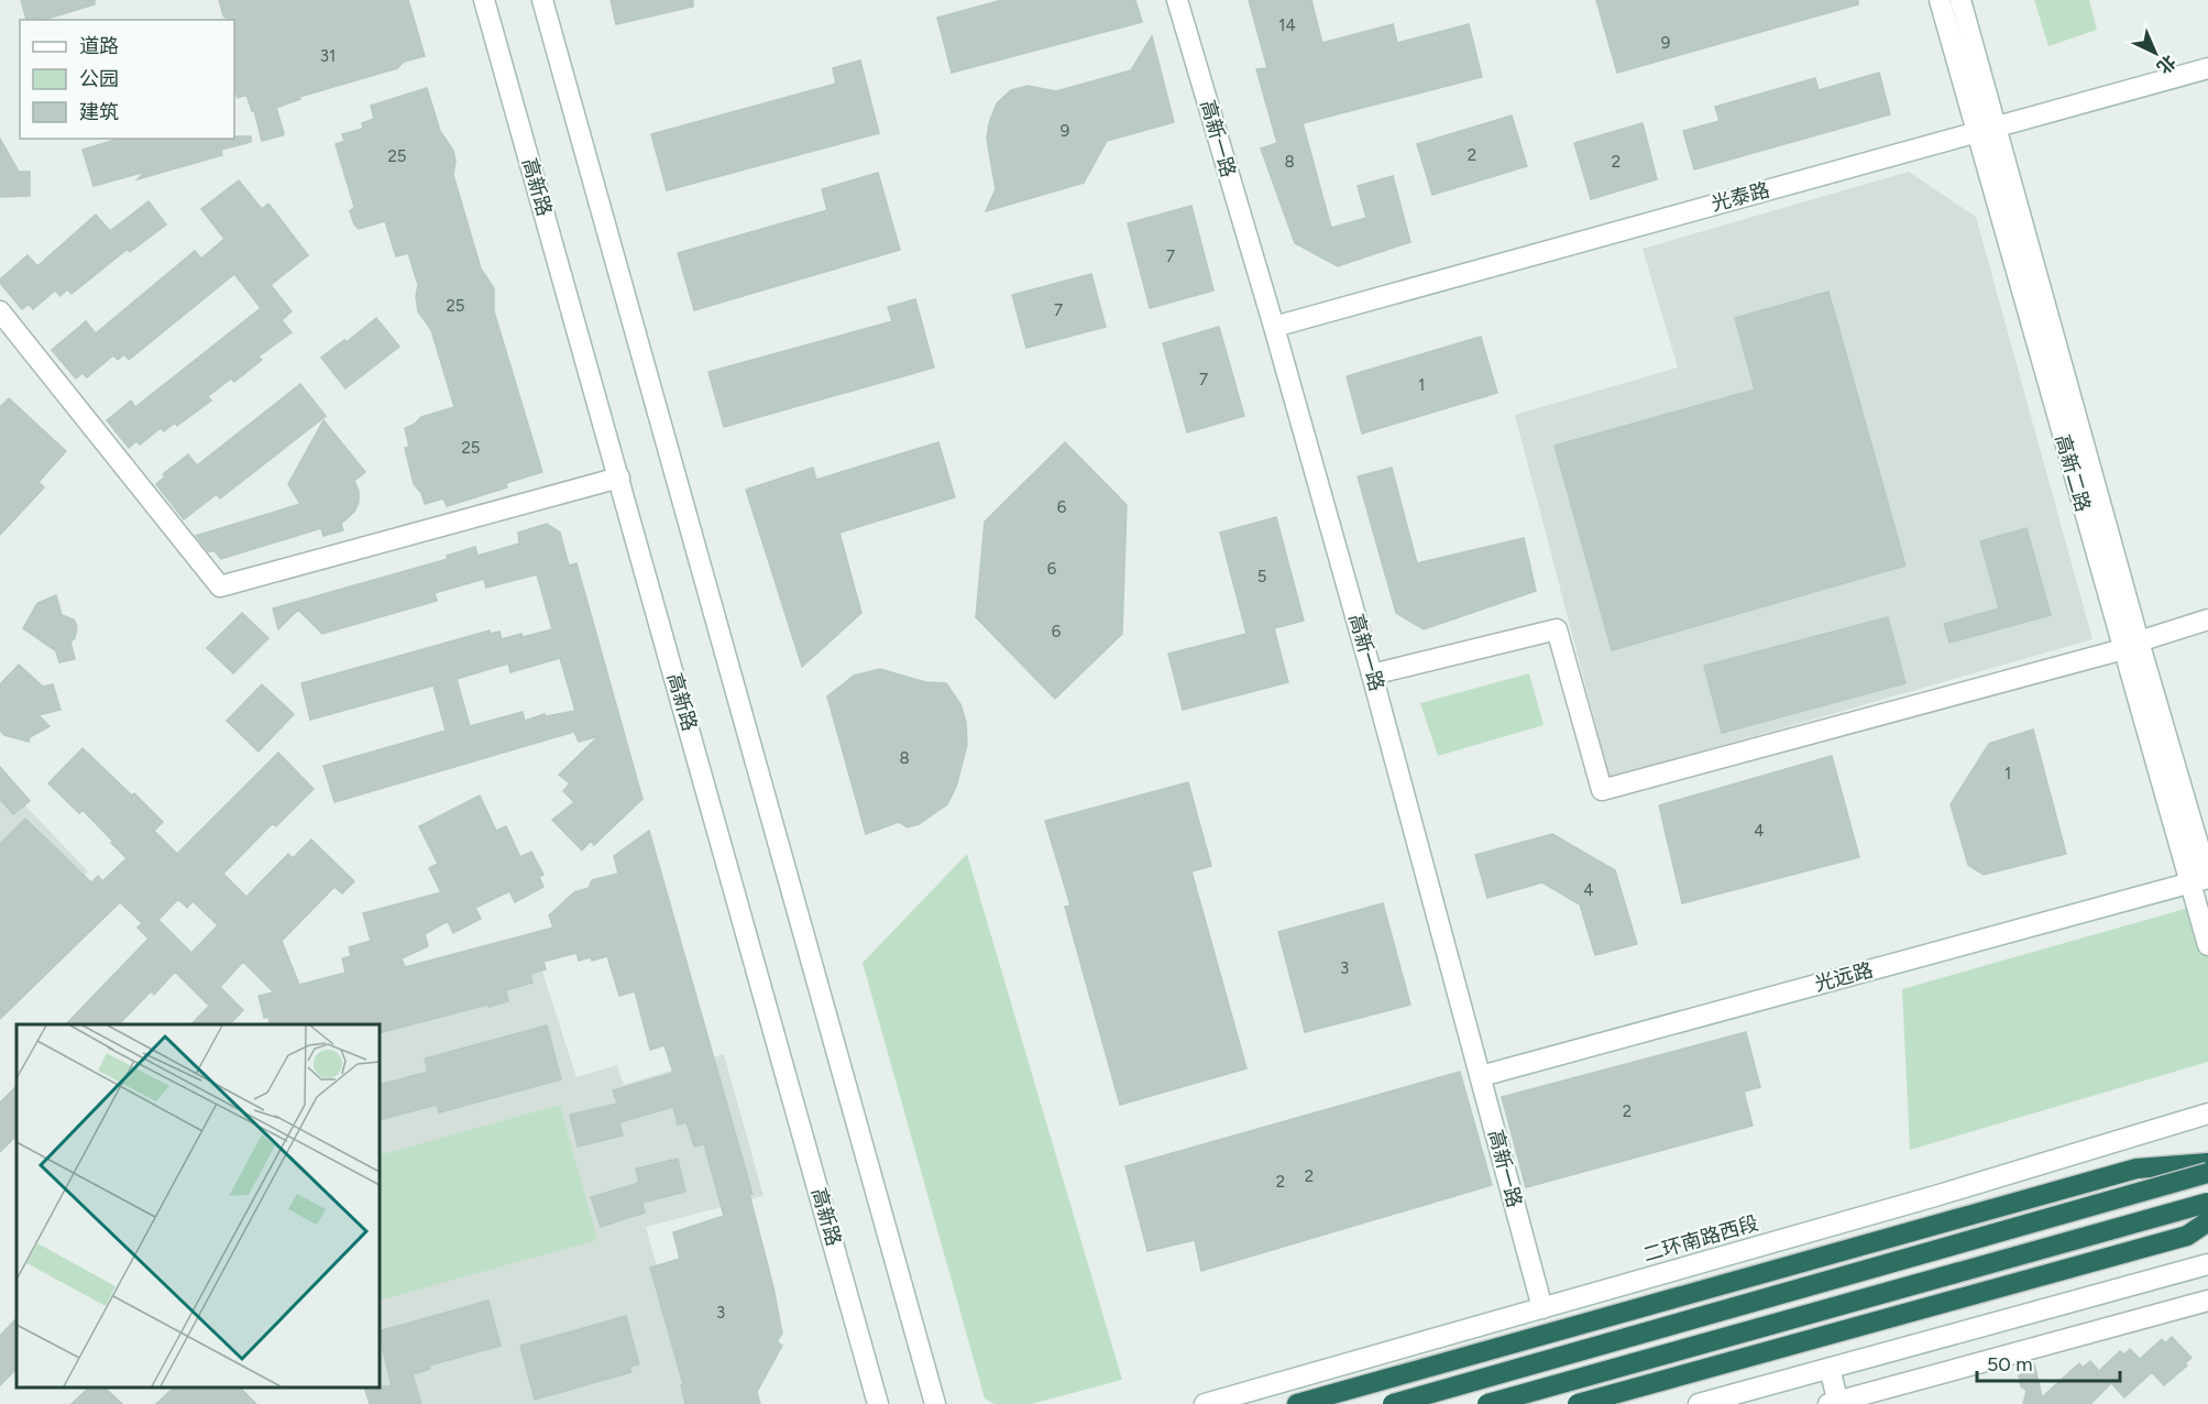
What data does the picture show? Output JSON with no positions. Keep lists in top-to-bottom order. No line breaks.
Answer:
{"streets":{"street":["高新一路","高新路","光泰路","高新二路","光远路","二环南路西段"]},"crossings":[["高新一路","光泰路"],["高新一路","光远路"],["高新一路","二环南路西段"],["光泰路","高新二路"],["高新二路","光远路"]],"house_numbers":["14","9","31","9","2","25","8","2","7","25","7","7","1","25","6","6","5","6","8","1","4","4","3","2","2","2","3"],"legend":["道路","公园","建筑"],"scale_bar":"50 m","north":"bottom right"}
